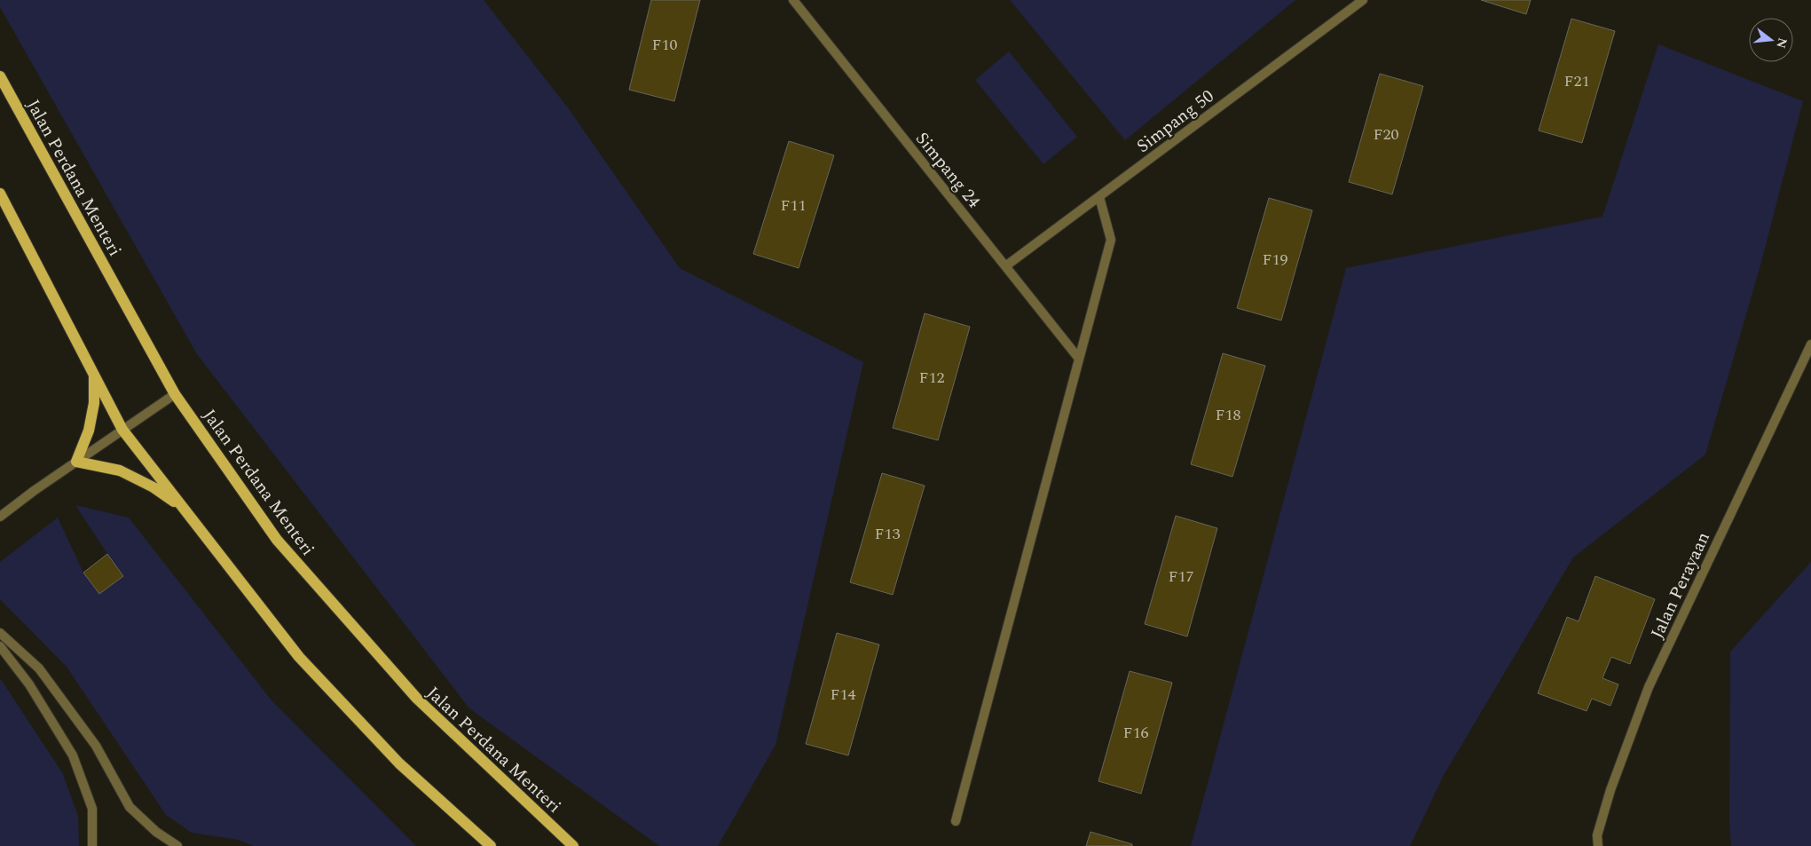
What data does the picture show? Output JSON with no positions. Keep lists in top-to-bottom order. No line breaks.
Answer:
{"streets":{"main road":["Jalan Perdana Menteri"],"street":["Simpang 50","Simpang 24","Jalan Perayaan"]},"crossings":[["Simpang 50","Simpang 24"]],"house_numbers":["F10","F21","F20","F11","F19","F12","F18","F13","F17","F14","F16"],"north":"right"}
